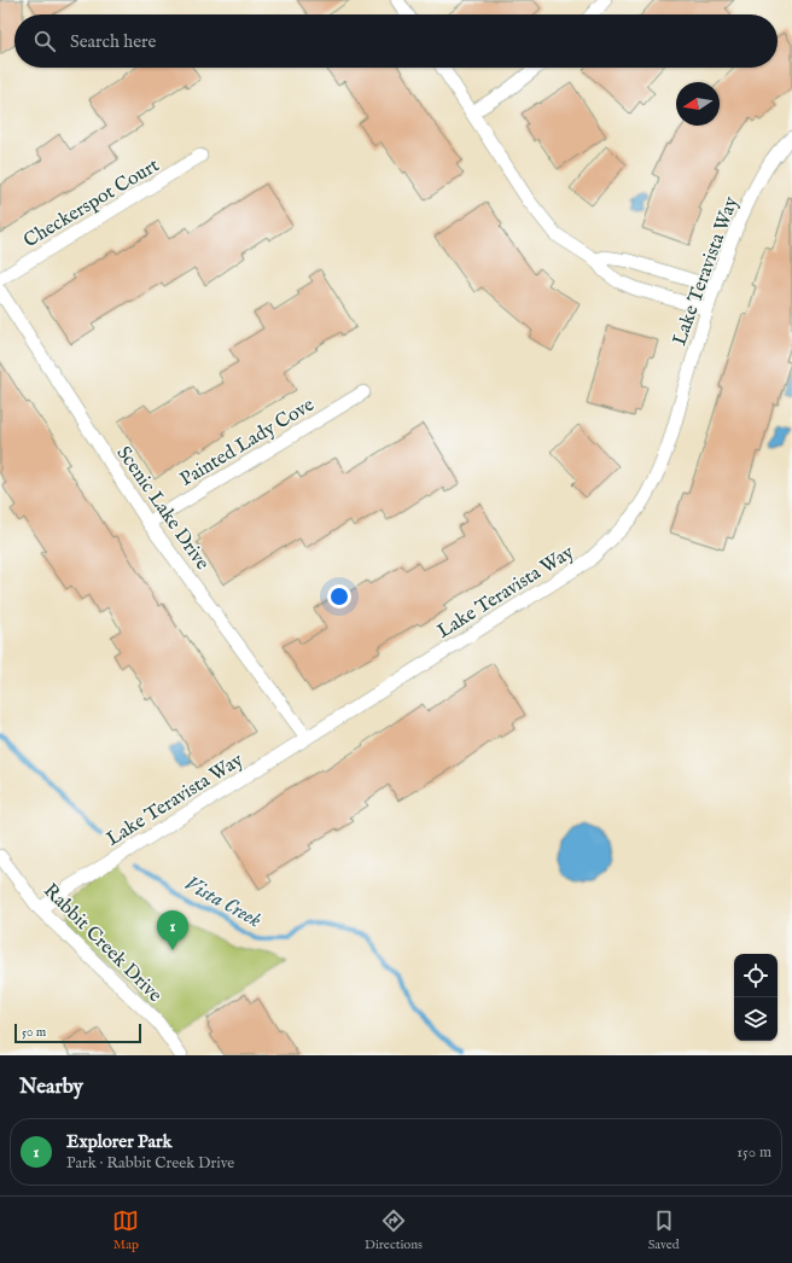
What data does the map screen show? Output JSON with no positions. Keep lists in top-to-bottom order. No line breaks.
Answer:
{"streets":{"street":["Checkerspot Court","Lake Teravista Way","Painted Lady Cove","Scenic Lake Drive","Rabbit Creek Drive"]},"crossings":[["Lake Teravista Way","Scenic Lake Drive"],["Lake Teravista Way","Rabbit Creek Drive"],["Painted Lady Cove","Scenic Lake Drive"]],"water":["Vista Creek"],"scale_bar":"50 m","north":"left","page":{"search":"Search here","pins":"1","scale":"50 m","heading":"Nearby","list":[{"mark":"1","name":"Explorer Park","note":"Park · Rabbit Creek Drive","value":"150 m"}],"nav":["Map","Directions","Saved"]}}
